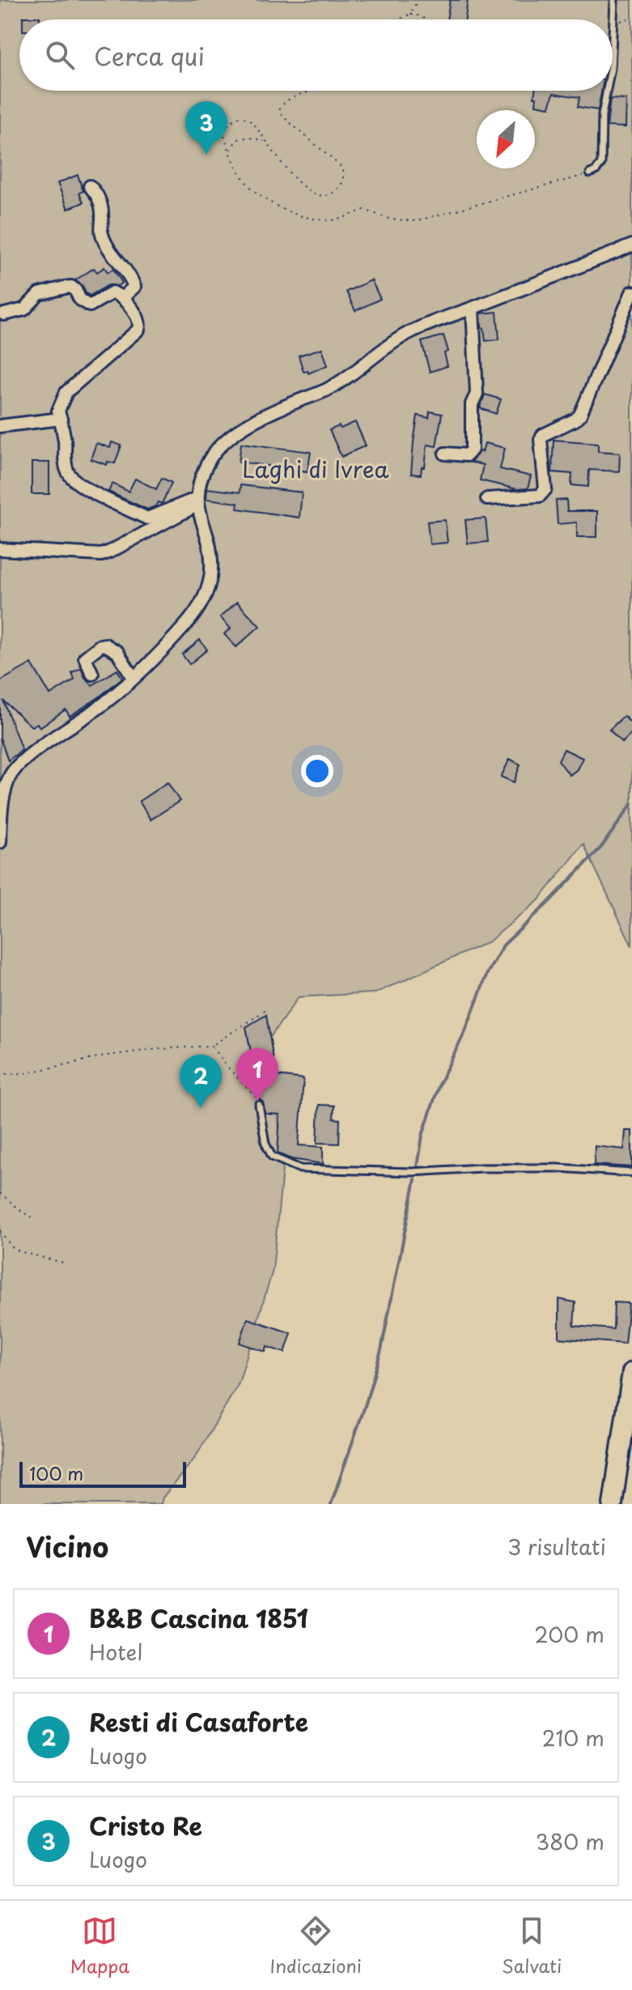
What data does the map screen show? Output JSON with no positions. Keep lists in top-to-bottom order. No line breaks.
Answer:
{"parks":["Laghi di Ivrea"],"scale_bar":"100 m","north":"bottom left","page":{"search":"Cerca qui","pins":["3","1","2"],"scale":"100 m","heading":["Vicino","3 risultati"],"list":[{"mark":"1","name":"B&B Cascina 1851","note":"Hotel","value":"200 m"},{"mark":"2","name":"Resti di Casaforte","note":"Luogo","value":"210 m"},{"mark":"3","name":"Cristo Re","note":"Luogo","value":"380 m"}],"nav":["Mappa","Indicazioni","Salvati"]}}
